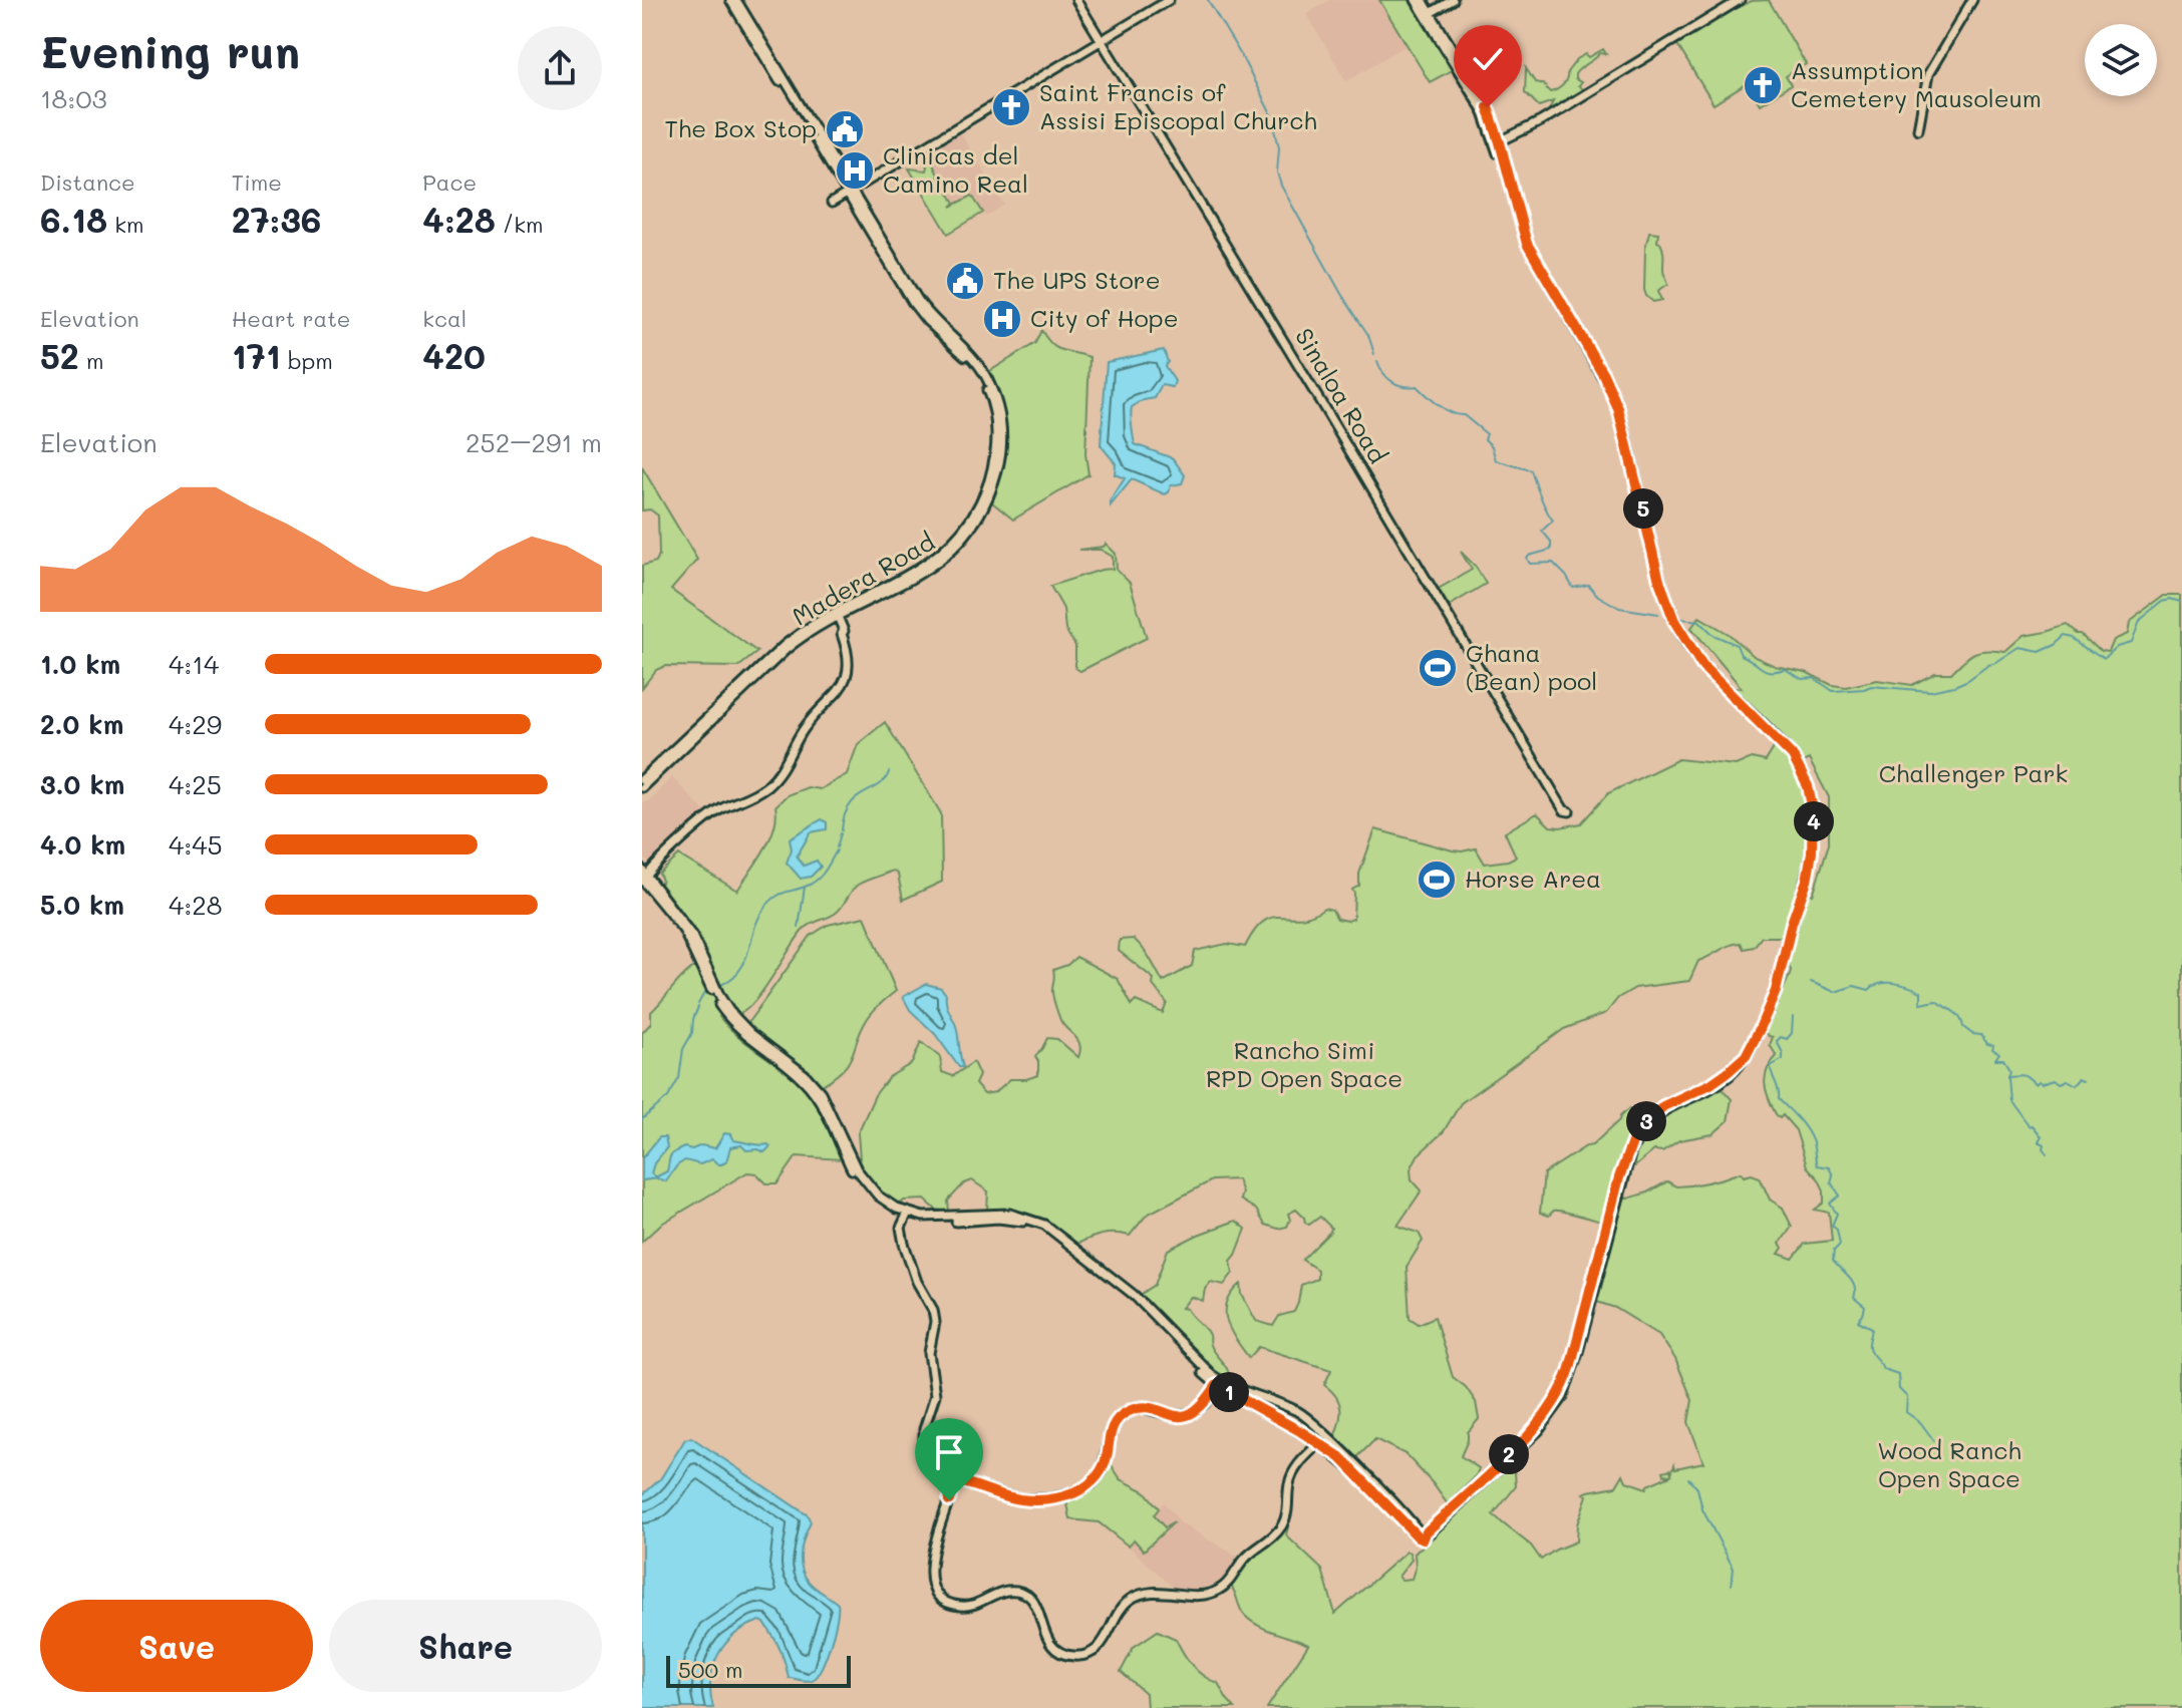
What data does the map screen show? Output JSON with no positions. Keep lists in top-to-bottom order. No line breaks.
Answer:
{"streets":{"main road":["Sinaloa Road","Madera Road"]},"parks":["Challenger Park","Rancho Simi RPD Open Space","Wood Ranch Open Space"],"places":{"church":["Assumption Cemetery Mausoleum","Saint Francis of Assisi Episcopal Church"],"public building":["The Box Stop","The UPS Store"],"hospital":["Clinicas del Camino Real","City of Hope"],"sports":["Ghana (Bean) pool","Horse Area"]},"scale_bar":"500 m","page":{"heading":["Evening run","18:03"],"stats":[["Distance","6.18 km"],["Time","27:36"],["Pace","4:28 /km"],["Elevation","52 m"],["Heart rate","171 bpm"],["kcal","420"]],"chart":["Elevation","252–291 m"],"pins":["5","4","3","1","2"],"list":[{"name":"1.0 km","note":"4:14"},{"name":"2.0 km","note":"4:29"},{"name":"3.0 km","note":"4:25"},{"name":"4.0 km","note":"4:45"},{"name":"5.0 km","note":"4:28"}],"buttons":["Save","Share"],"scale":"500 m"}}
